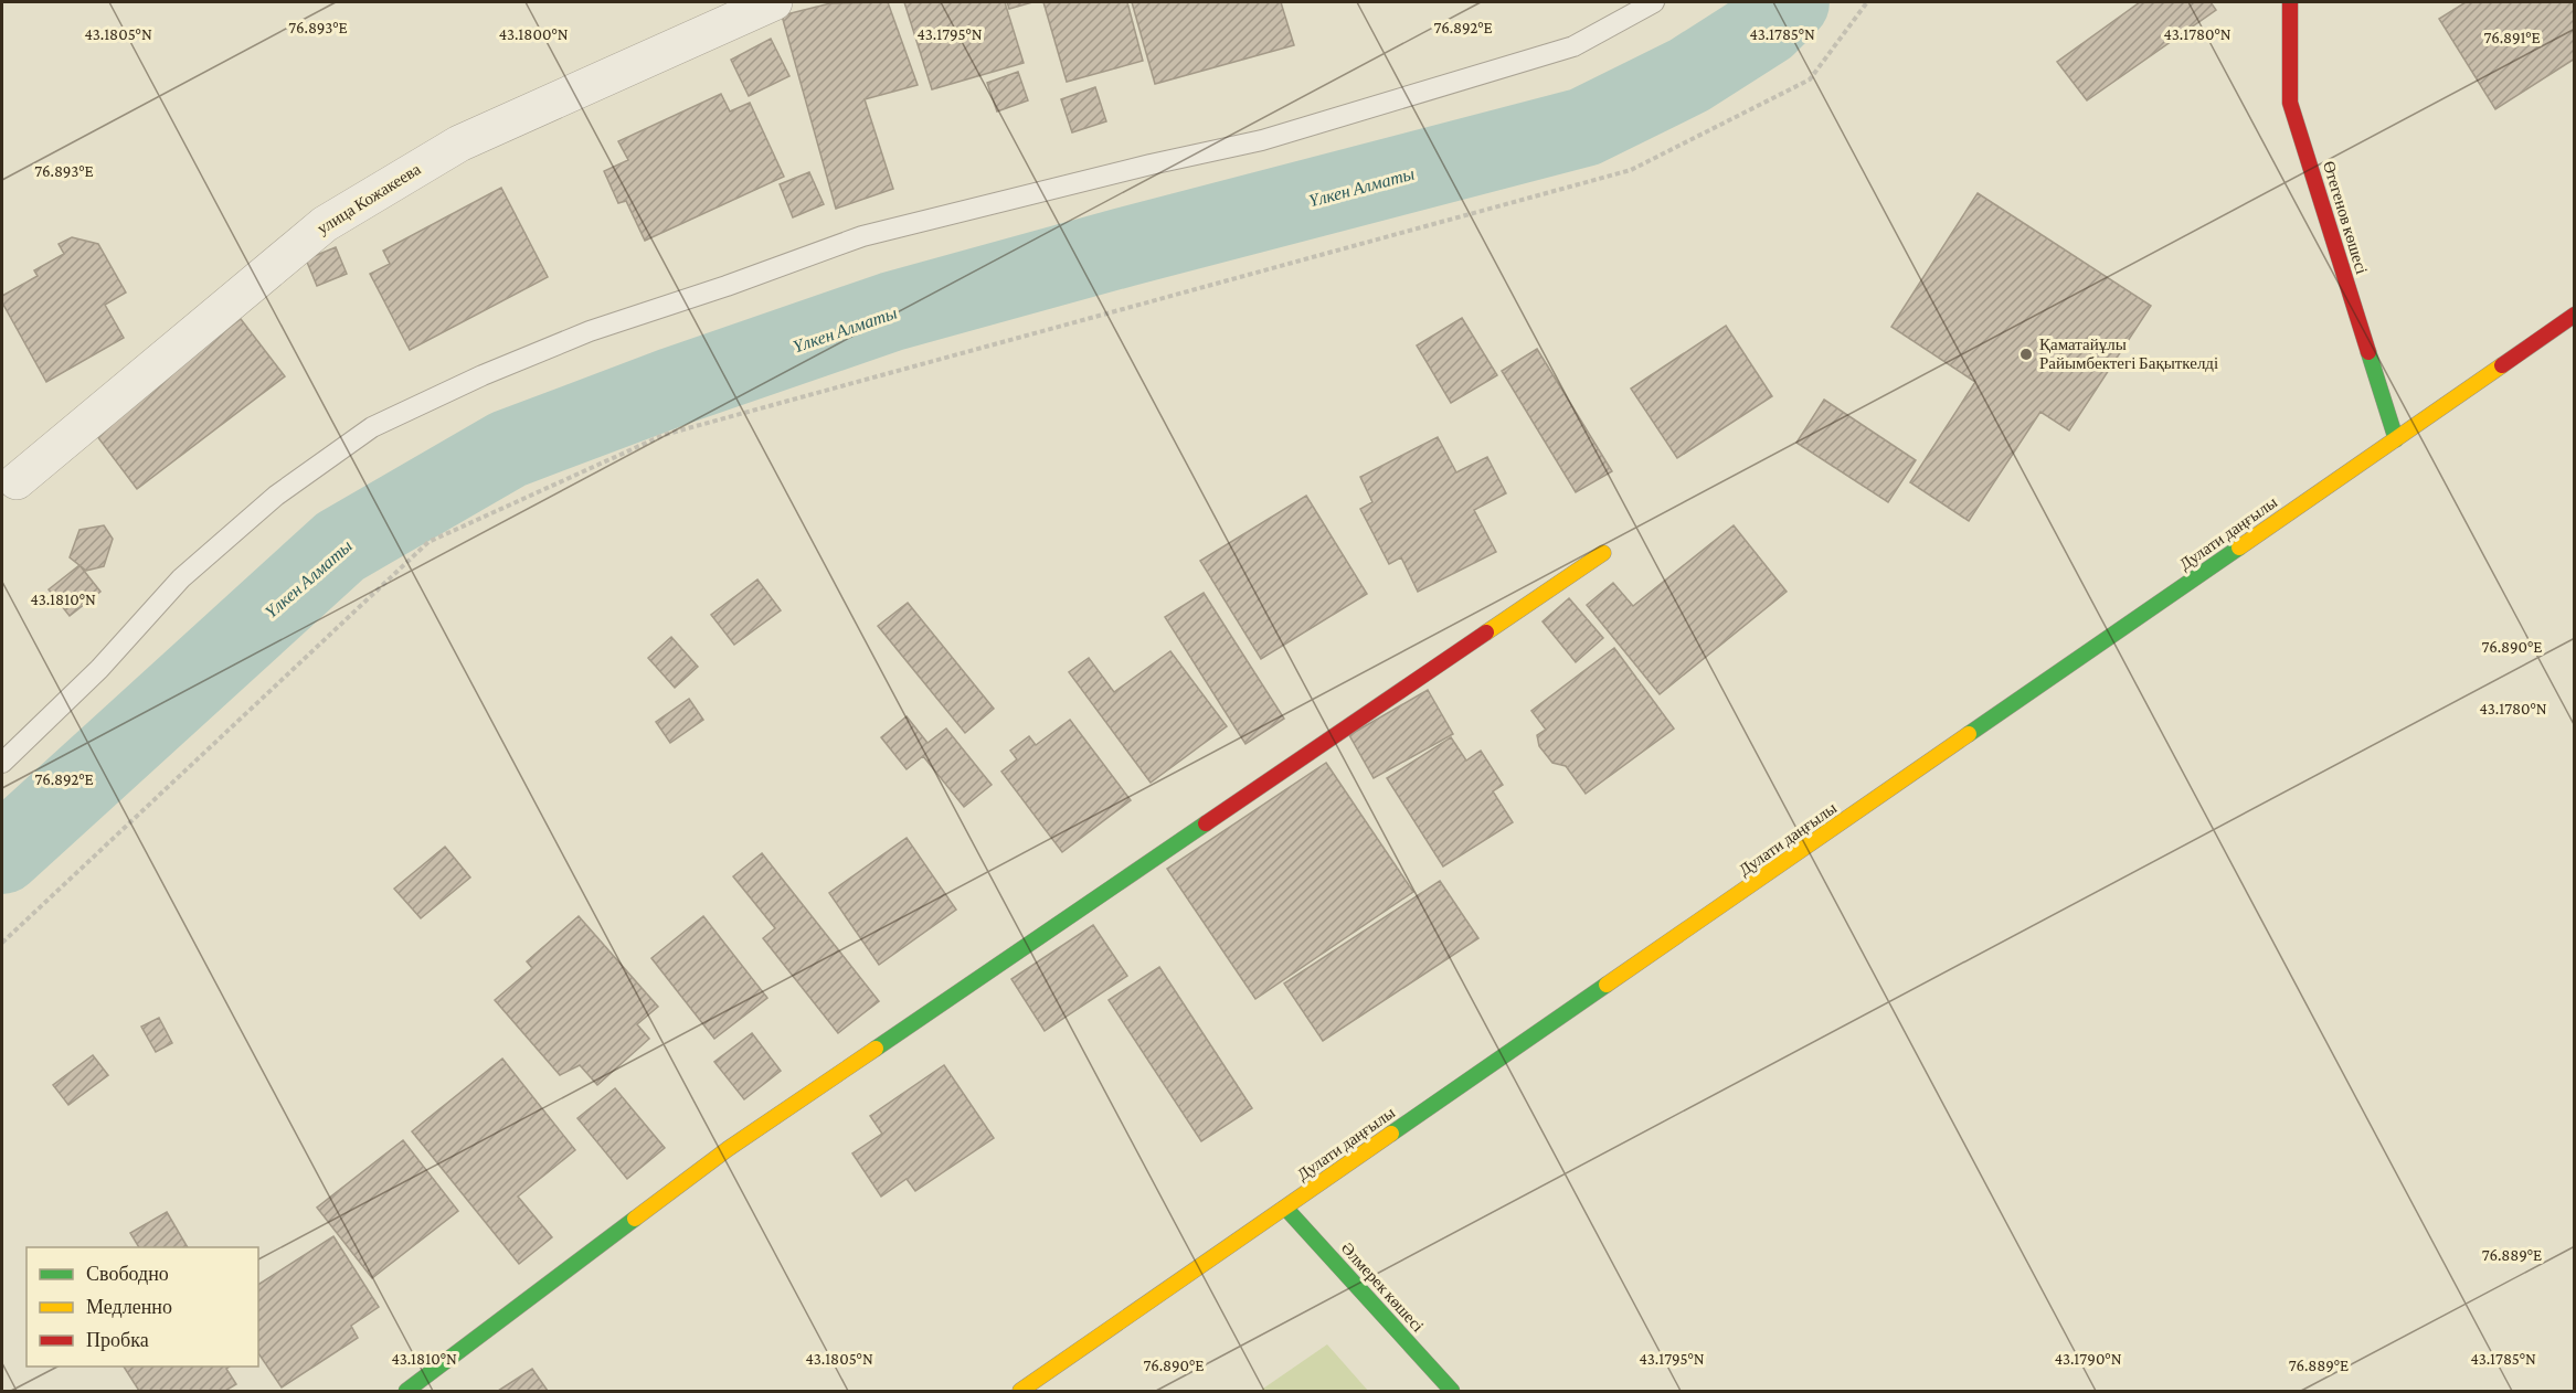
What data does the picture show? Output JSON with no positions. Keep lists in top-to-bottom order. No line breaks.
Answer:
{"streets":{"street":["улица Кожакеева","Өтегенов көшесі","Дулати даңғылы","Әлмерек көшесі"]},"crossings":[["Өтегенов көшесі","Дулати даңғылы"],["Дулати даңғылы","Әлмерек көшесі"]],"water":["Үлкен Алматы"],"places":["Қаматайұлы Райымбектегі Бақыткелді"],"legend":["Свободно","Медленно","Пробка"],"coordinates":["76.893°E","76.892°E","43.1805°N","43.1800°N","43.1795°N","43.1785°N","43.1780°N","76.891°E","43.1810°N","76.890°E","76.889°E","43.1790°N"]}
